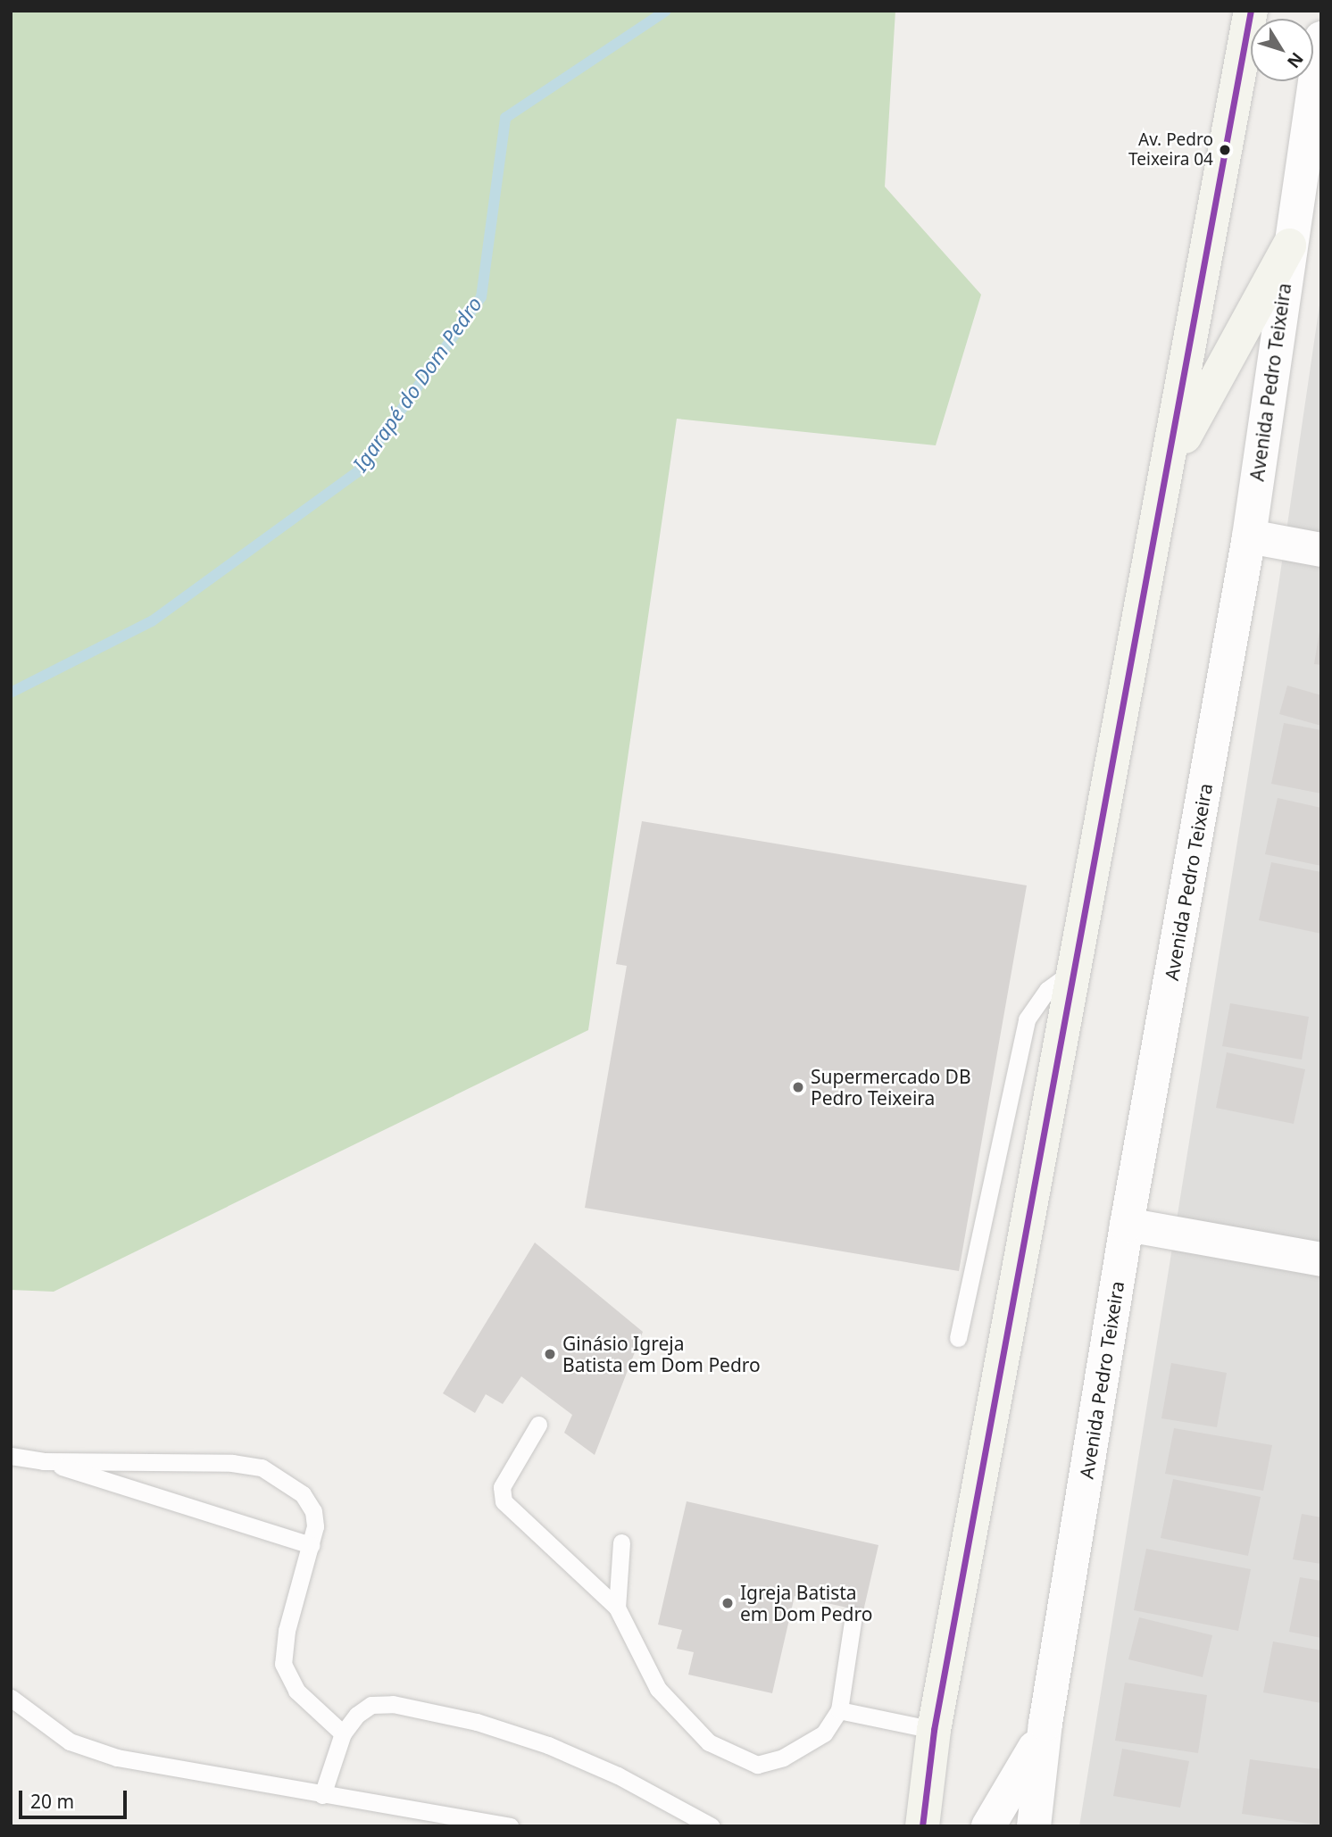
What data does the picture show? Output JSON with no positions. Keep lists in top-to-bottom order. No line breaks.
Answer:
{"streets":{"street":["Avenida Pedro Teixeira"]},"water":["Igarapé do Dom Pedro"],"places":["Av. Pedro Teixeira 04","Supermercado DB Pedro Teixeira","Ginásio Igreja Batista em Dom Pedro","Igreja Batista em Dom Pedro"],"scale_bar":"20 m","north":"bottom right"}
